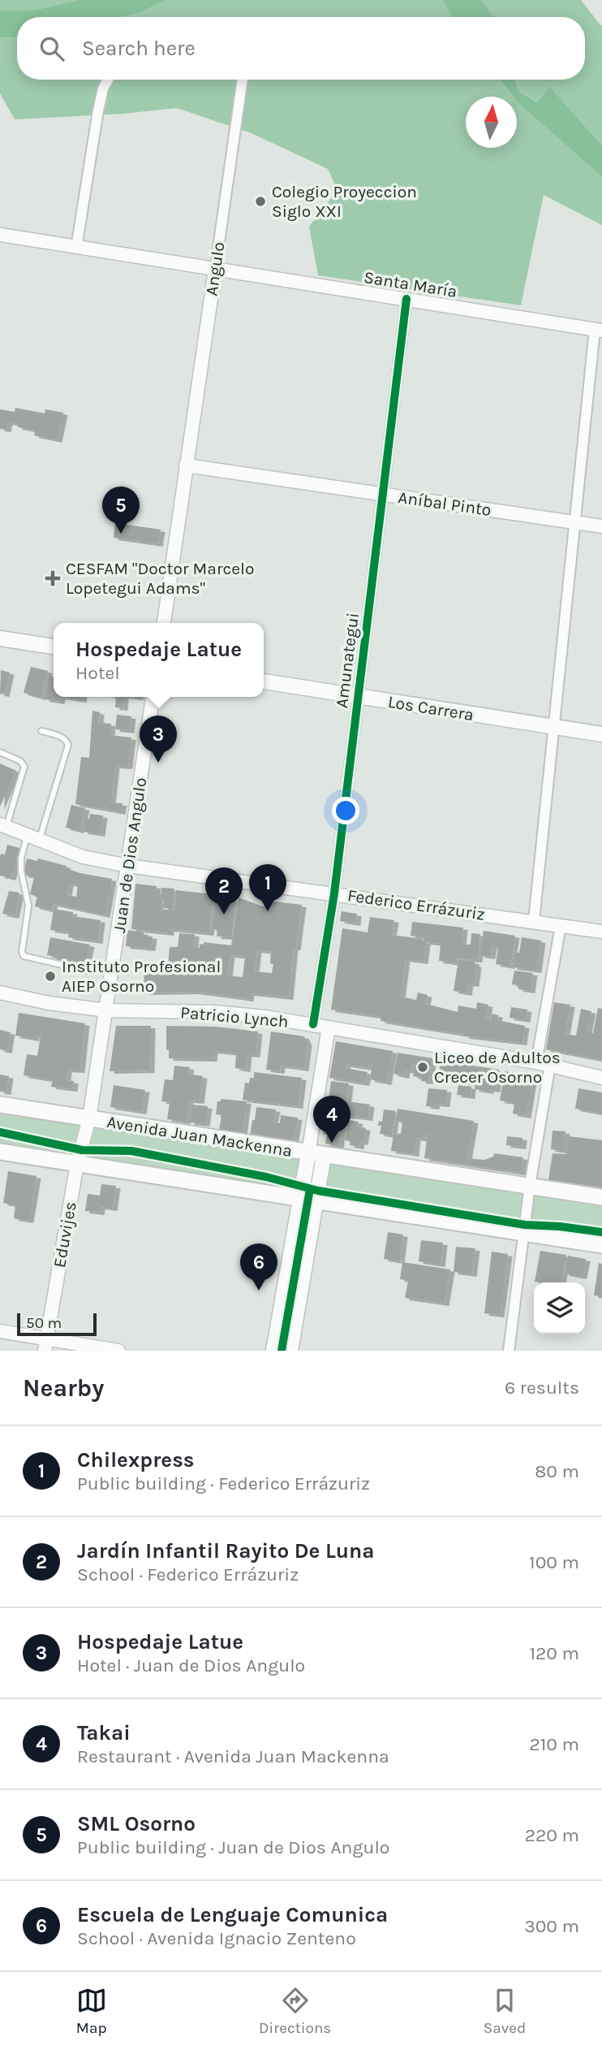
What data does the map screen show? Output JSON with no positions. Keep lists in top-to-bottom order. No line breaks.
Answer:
{"streets":{"main road":["Los Carrera","Avenida Juan Mackenna"],"street":["Angulo","Santa María","Aníbal Pinto","Amunategui","Juan de Dios Angulo","Federico Errázuriz","Patricio Lynch","Eduvijes"]},"crossings":[["Angulo","Santa María"],["Angulo","Aníbal Pinto"],["Santa María","Amunategui"],["Aníbal Pinto","Amunategui"],["Amunategui","Los Carrera"],["Amunategui","Federico Errázuriz"],["Amunategui","Patricio Lynch"],["Juan de Dios Angulo","Federico Errázuriz"],["Juan de Dios Angulo","Patricio Lynch"],["Juan de Dios Angulo","Avenida Juan Mackenna"],["Juan de Dios Angulo","Eduvijes"],["Avenida Juan Mackenna","Eduvijes"]],"places":{"other":["Colegio Proyeccion Siglo XXI","Instituto Profesional AIEP Osorno","Liceo de Adultos Crecer Osorno"],"health":["CESFAM \"Doctor Marcelo Lopetegui Adams\""]},"scale_bar":"50 m","north":"top","page":{"search":"Search here","pins":["5","3","1","2","4","6"],"popup":["Hospedaje Latue","Hotel"],"scale":"50 m","heading":["Nearby","6 results"],"list":[{"mark":"1","name":"Chilexpress","note":"Public building · Federico Errázuriz","value":"80 m"},{"mark":"2","name":"Jardín Infantil Rayito De Luna","note":"School · Federico Errázuriz","value":"100 m"},{"mark":"3","name":"Hospedaje Latue","note":"Hotel · Juan de Dios Angulo","value":"120 m"},{"mark":"4","name":"Takai","note":"Restaurant · Avenida Juan Mackenna","value":"210 m"},{"mark":"5","name":"SML Osorno","note":"Public building · Juan de Dios Angulo","value":"220 m"},{"mark":"6","name":"Escuela de Lenguaje Comunica","note":"School · Avenida Ignacio Zenteno","value":"300 m"}],"nav":["Map","Directions","Saved"]}}
